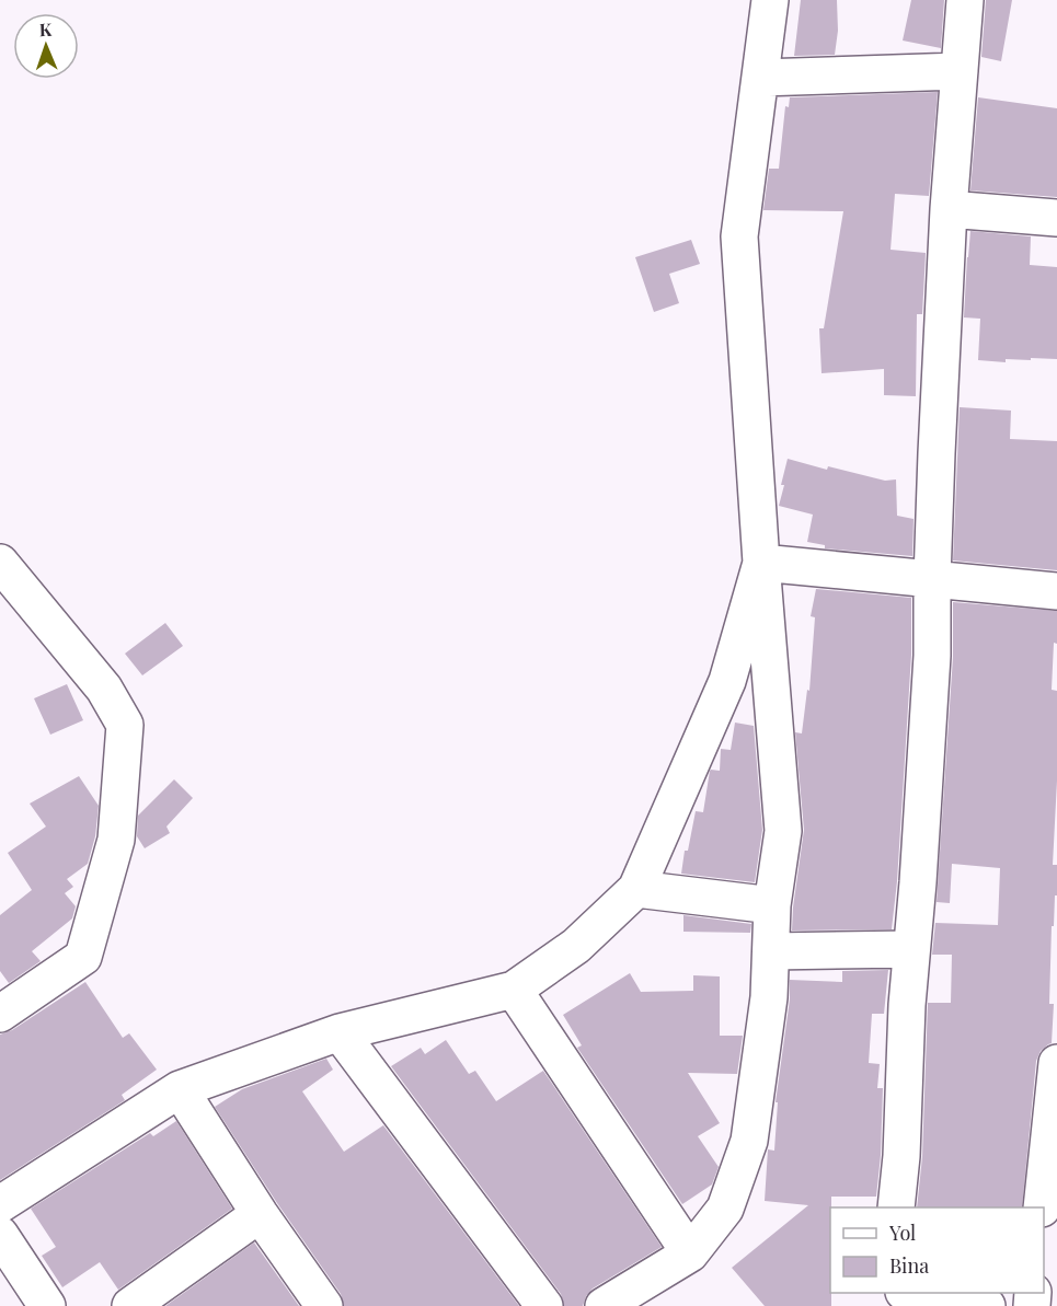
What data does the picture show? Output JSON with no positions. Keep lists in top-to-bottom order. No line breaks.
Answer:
{"legend":["Yol","Bina"],"north":"top"}
